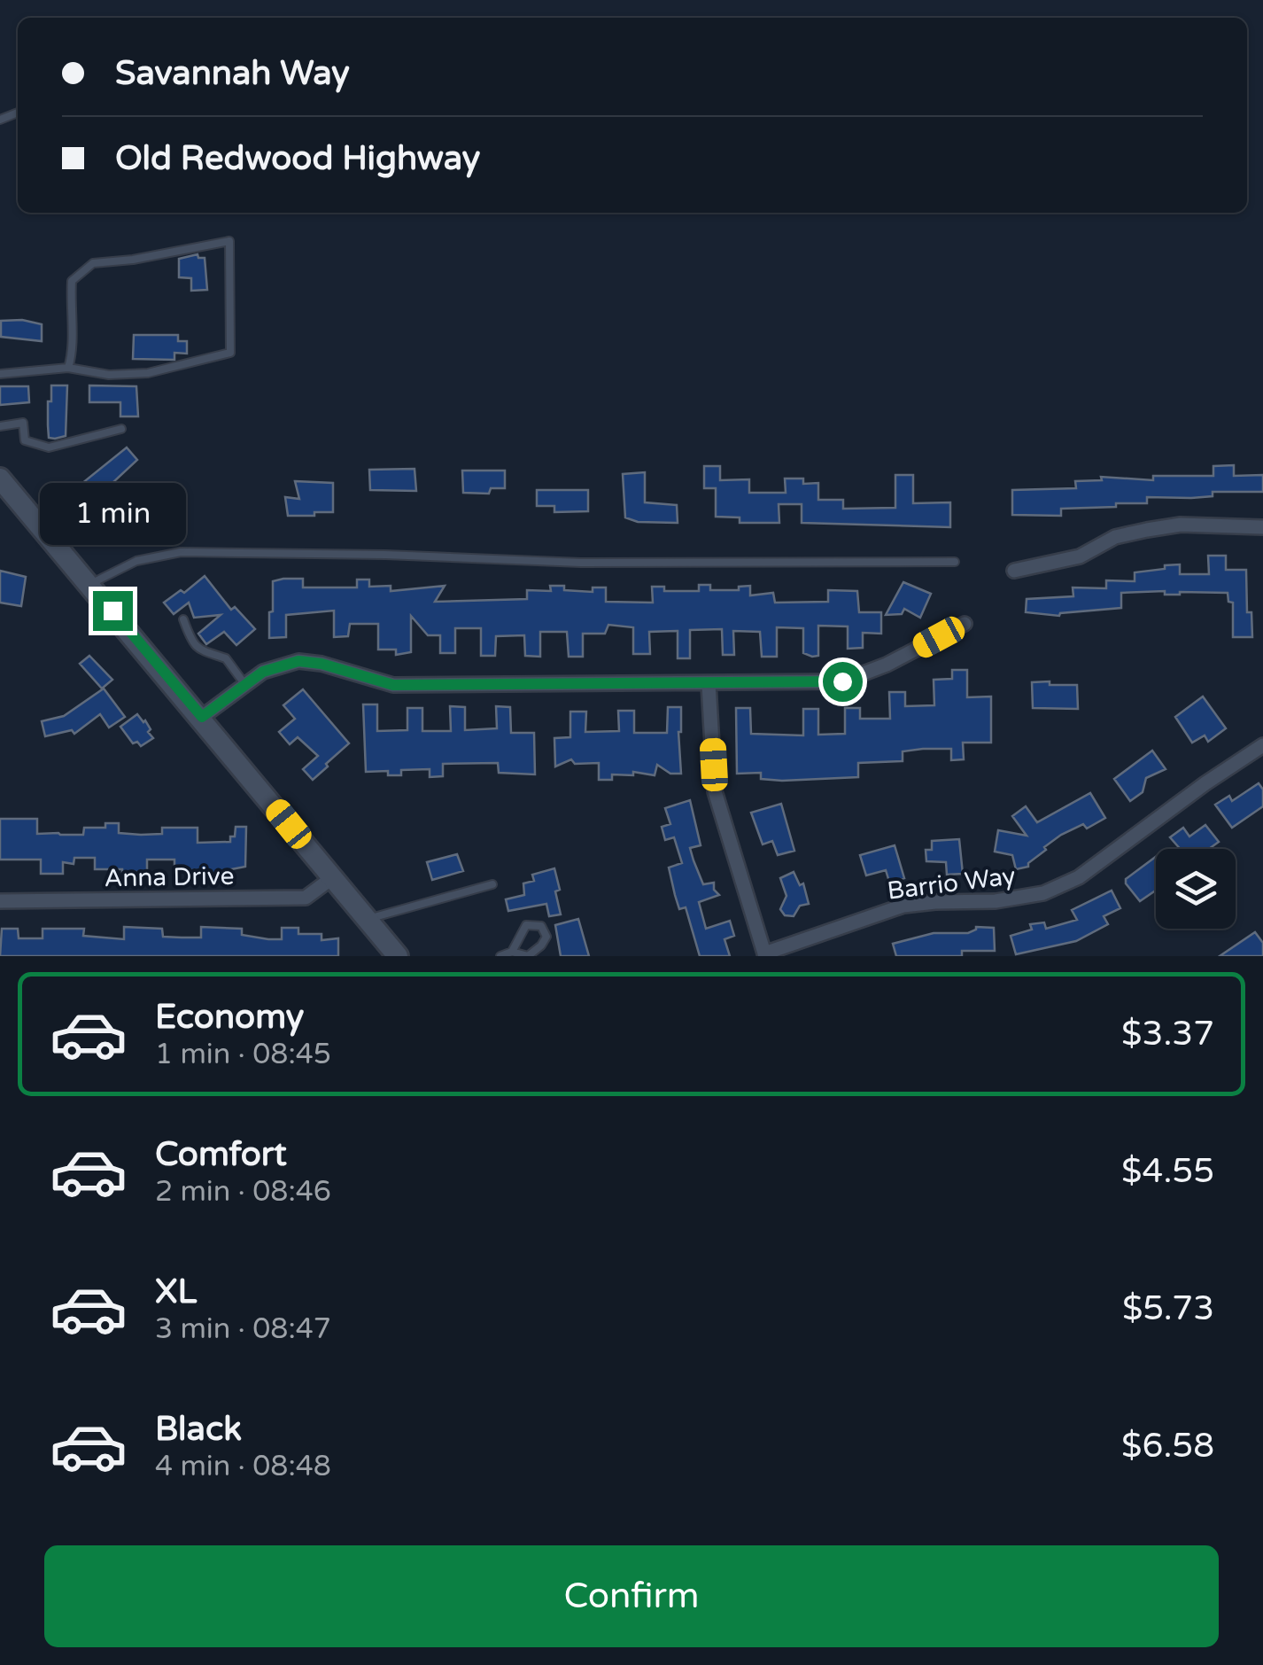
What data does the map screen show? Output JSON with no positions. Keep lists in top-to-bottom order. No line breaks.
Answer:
{"streets":{"street":["Anna Drive","Barrio Way"]},"page":{"banner":["Savannah Way","Old Redwood Highway"],"bubble":"1 min","list":[{"name":"Economy","note":"1 min · 08:45","value":"$3.37"},{"name":"Comfort","note":"2 min · 08:46","value":"$4.55"},{"name":"XL","note":"3 min · 08:47","value":"$5.73"},{"name":"Black","note":"4 min · 08:48","value":"$6.58"}],"buttons":"Confirm"}}
